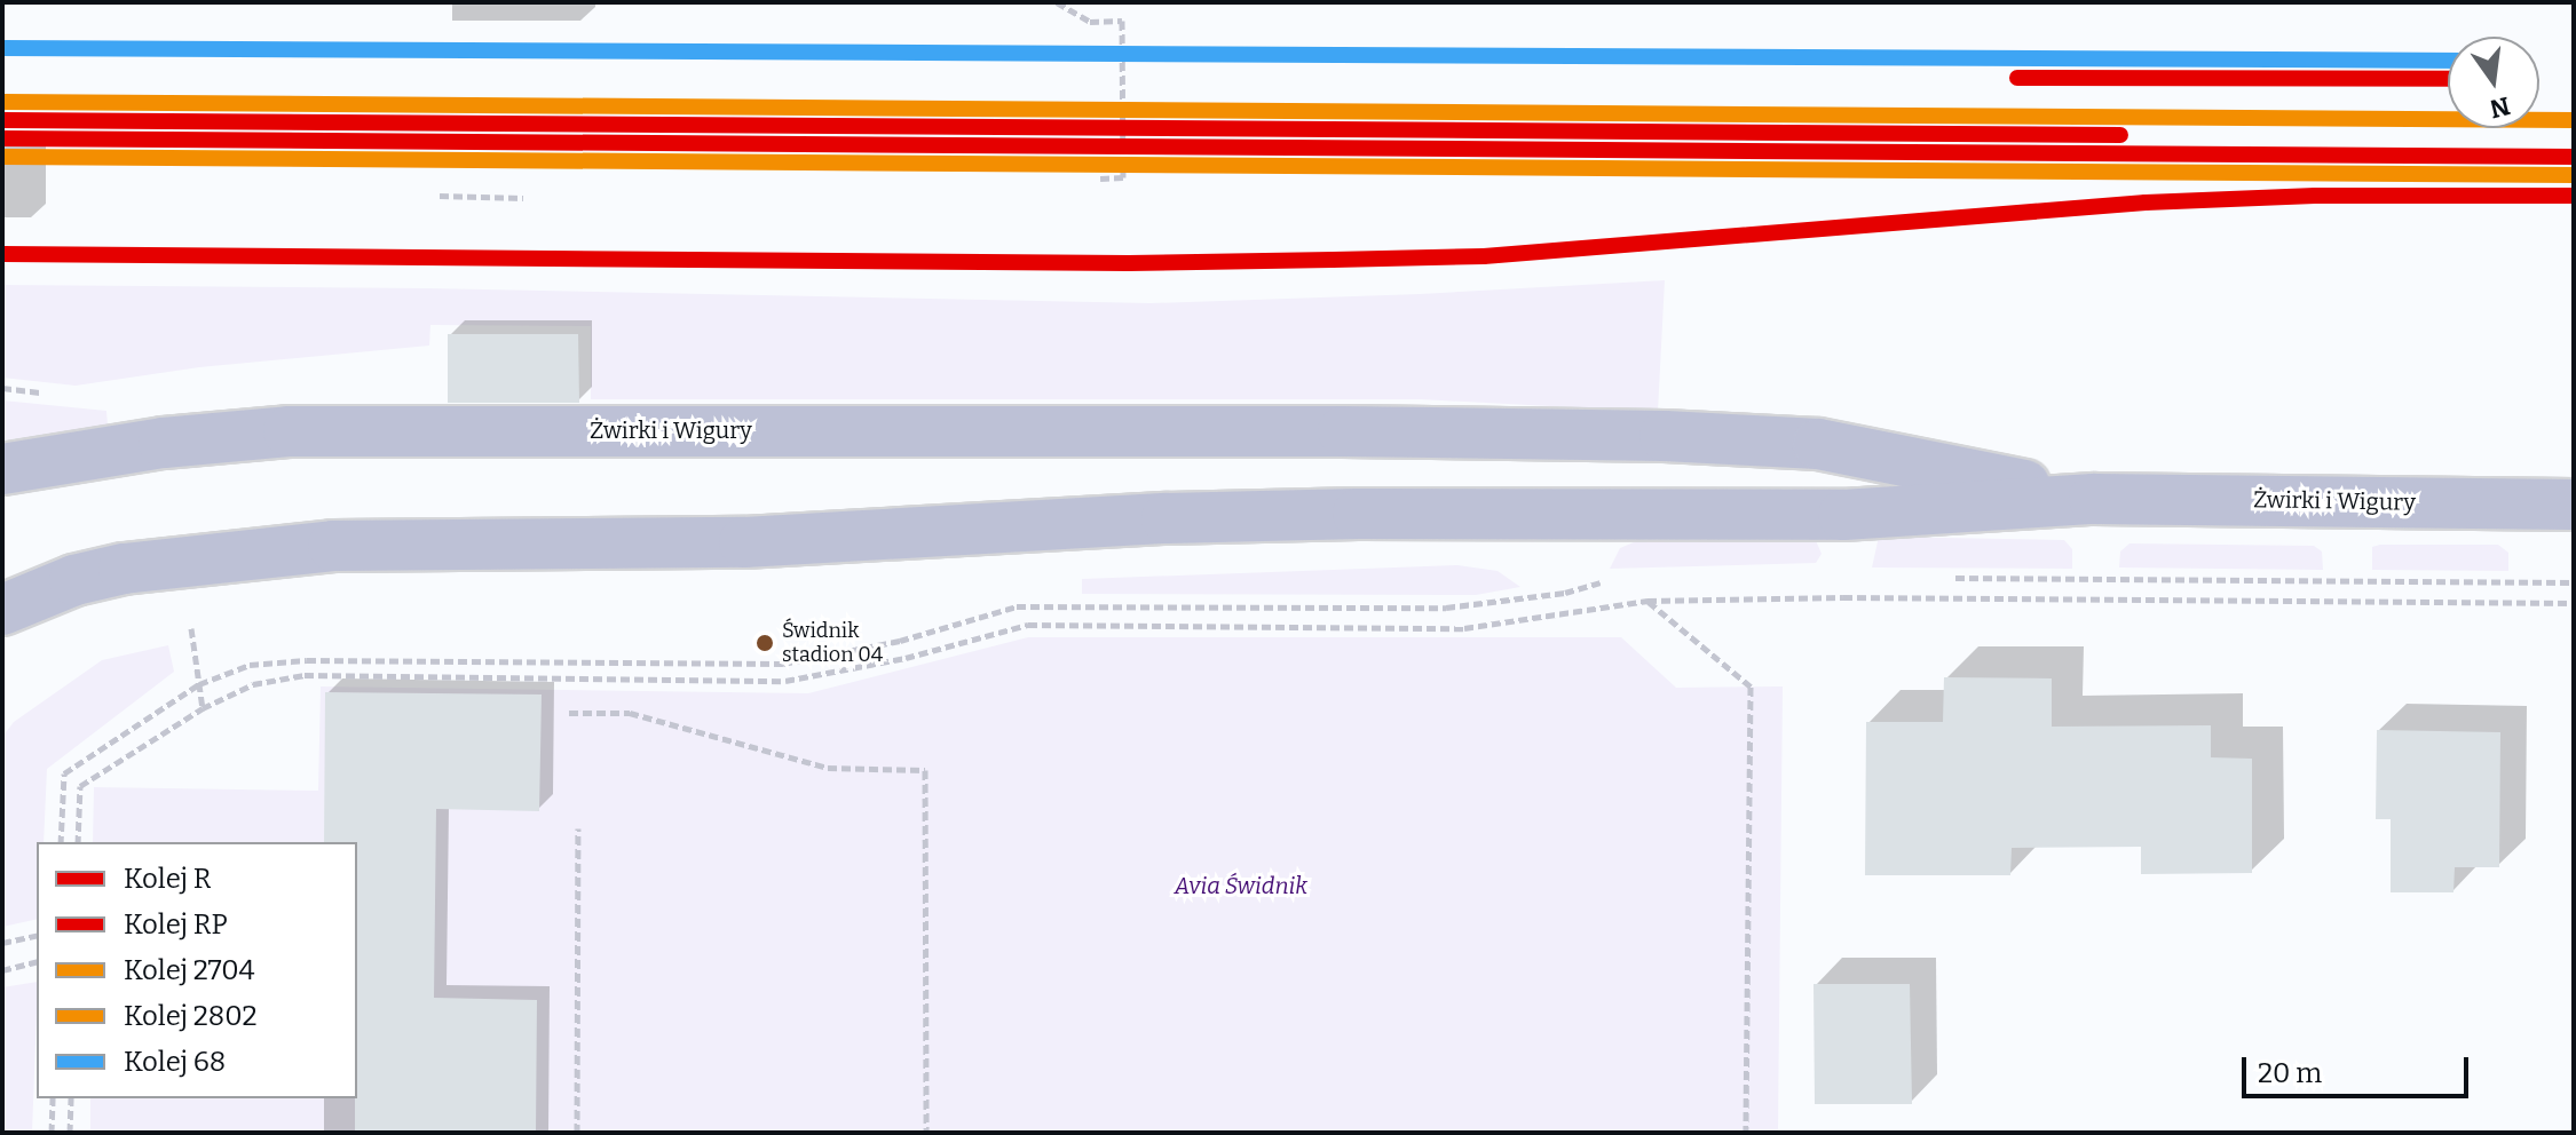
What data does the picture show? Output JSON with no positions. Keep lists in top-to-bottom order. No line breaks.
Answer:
{"streets":{"main road":["Żwirki i Wigury"]},"parks":["Avia Świdnik"],"places":["Świdnik stadion 04"],"lines":["rail line 68","rail line R","rail line 2704","rail line RP","rail line 2802"],"legend":["Kolej R","Kolej RP","Kolej 2704","Kolej 2802","Kolej 68"],"scale_bar":"20 m","north":"bottom"}
